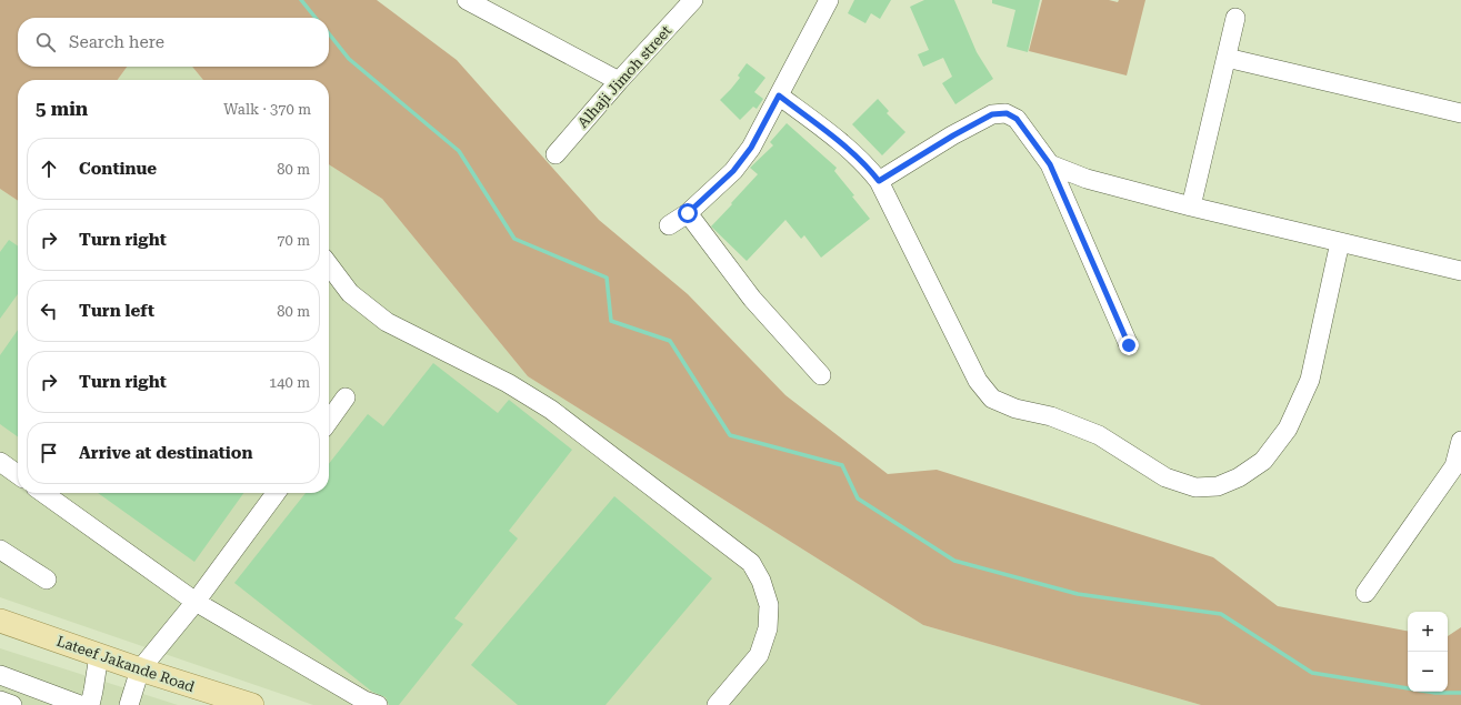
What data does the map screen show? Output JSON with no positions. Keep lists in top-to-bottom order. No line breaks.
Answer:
{"streets":{"main road":["Lateef Jakande Road"],"street":["Alhaji Jimoh street"]},"page":{"search":"Search here","heading":["5 min","Walk · 370 m"],"list":[["Continue","80 m"],["Turn right","70 m"],["Turn left","80 m"],["Turn right","140 m"],"Arrive at destination"],"map_buttons":["+","−"]}}
